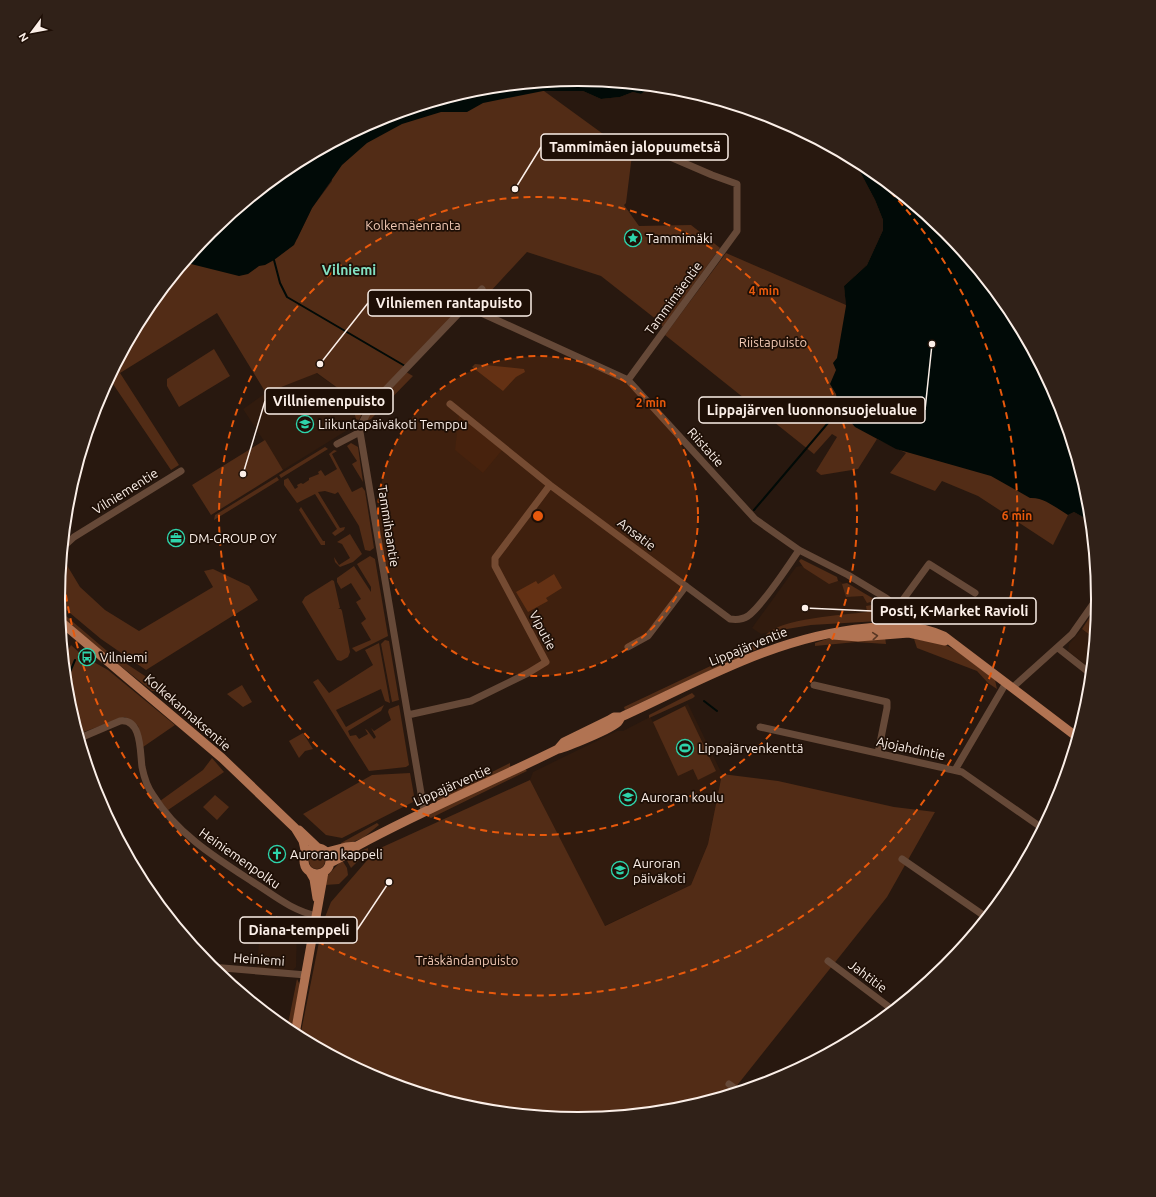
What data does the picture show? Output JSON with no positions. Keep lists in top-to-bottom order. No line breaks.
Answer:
{"streets":{"main road":["Lippajärventie","Kolkekannaksentie"],"street":["Tammimäentie","Riistatie","Vilniementie","Tammihaantie","Ansatie","Viputie","Ajojahdintie","Heiniemenpolku","Heiniemi","Jahtitie"]},"crossings":[["Tammimäentie","Riistatie"],["Riistatie","Ansatie"],["Tammihaantie","Viputie"],["Tammihaantie","Lippajärventie"],["Ansatie","Viputie"],["Lippajärventie","Kolkekannaksentie"]],"districts":["Vilniemi"],"parks":["Kolkemäenranta","Riistapuisto","Träskändanpuisto"],"places":{"other":["Tammimäen jalopuumetsä","Lippajärven luonnonsuojelualue","Vilniemen rantapuisto","Villniemenpuisto","Posti, K-Market Ravioli","Diana-temppeli"],"place":["Tammimäki"],"school or university":["Liikuntapäiväkoti Temppu","Auroran koulu","Auroran päiväkoti"],"office":["DM-GROUP OY"],"bus stop":["Vilniemi"],"sports":["Lippajärvenkenttä"],"church":["Auroran kappeli"]},"north":"bottom left","rings":["4 min","2 min","6 min"]}
